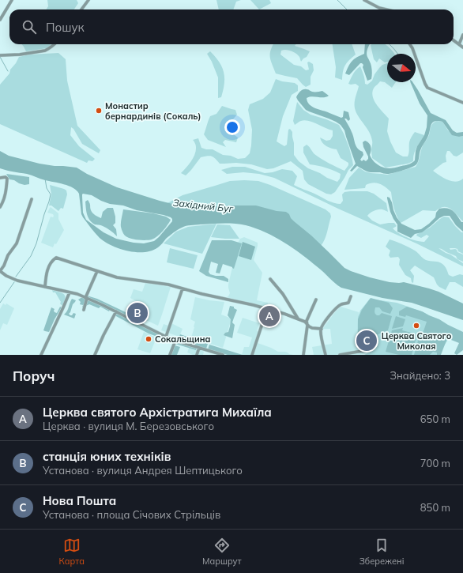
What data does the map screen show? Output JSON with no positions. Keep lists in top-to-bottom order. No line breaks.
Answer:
{"water":["Західний Буг"],"places":["Монастир бернардинів (Сокаль)","Церква Святого Миколая","Сокальщина"],"north":"right","page":{"search":"Пошук","pins":["B","A","C"],"heading":["Поруч","Знайдено: 3"],"list":[{"mark":"A","name":"Церква святого Архістратига Михаїла","note":"Церква · вулиця М. Березовського","value":"650 m"},{"mark":"B","name":"станція юних техніків","note":"Установа · вулиця Андрея Шептицького","value":"700 m"},{"mark":"C","name":"Нова Пошта","note":"Установа · площа Січових Стрільців","value":"850 m"}],"nav":["Карта","Маршрут","Збережені"]}}
